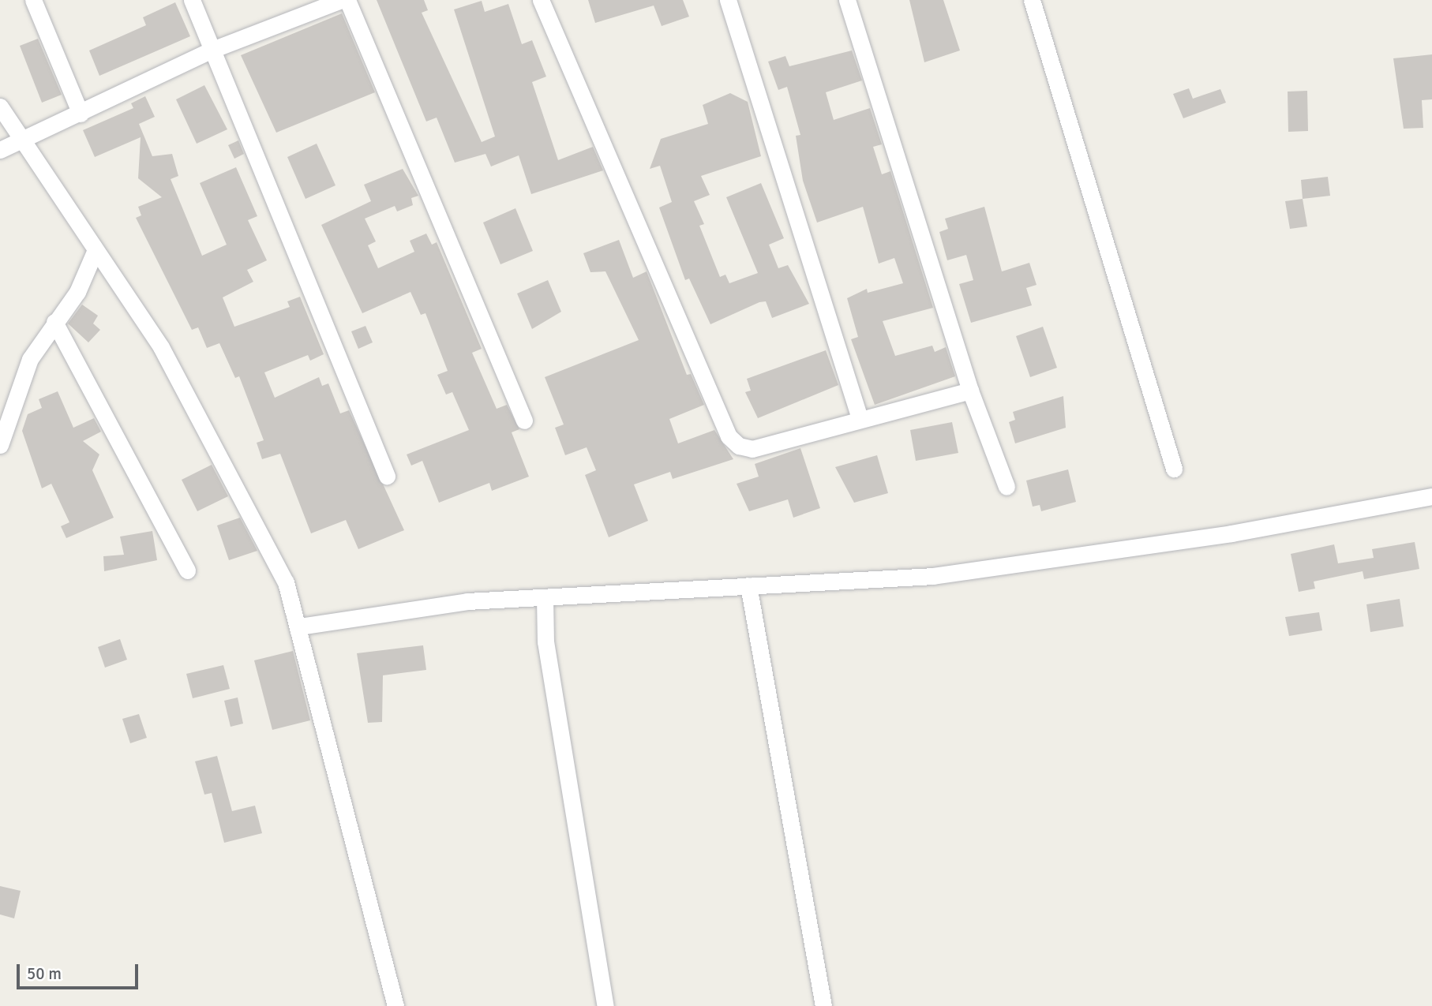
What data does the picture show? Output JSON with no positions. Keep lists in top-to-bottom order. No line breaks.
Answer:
{"scale_bar":"50 m"}
